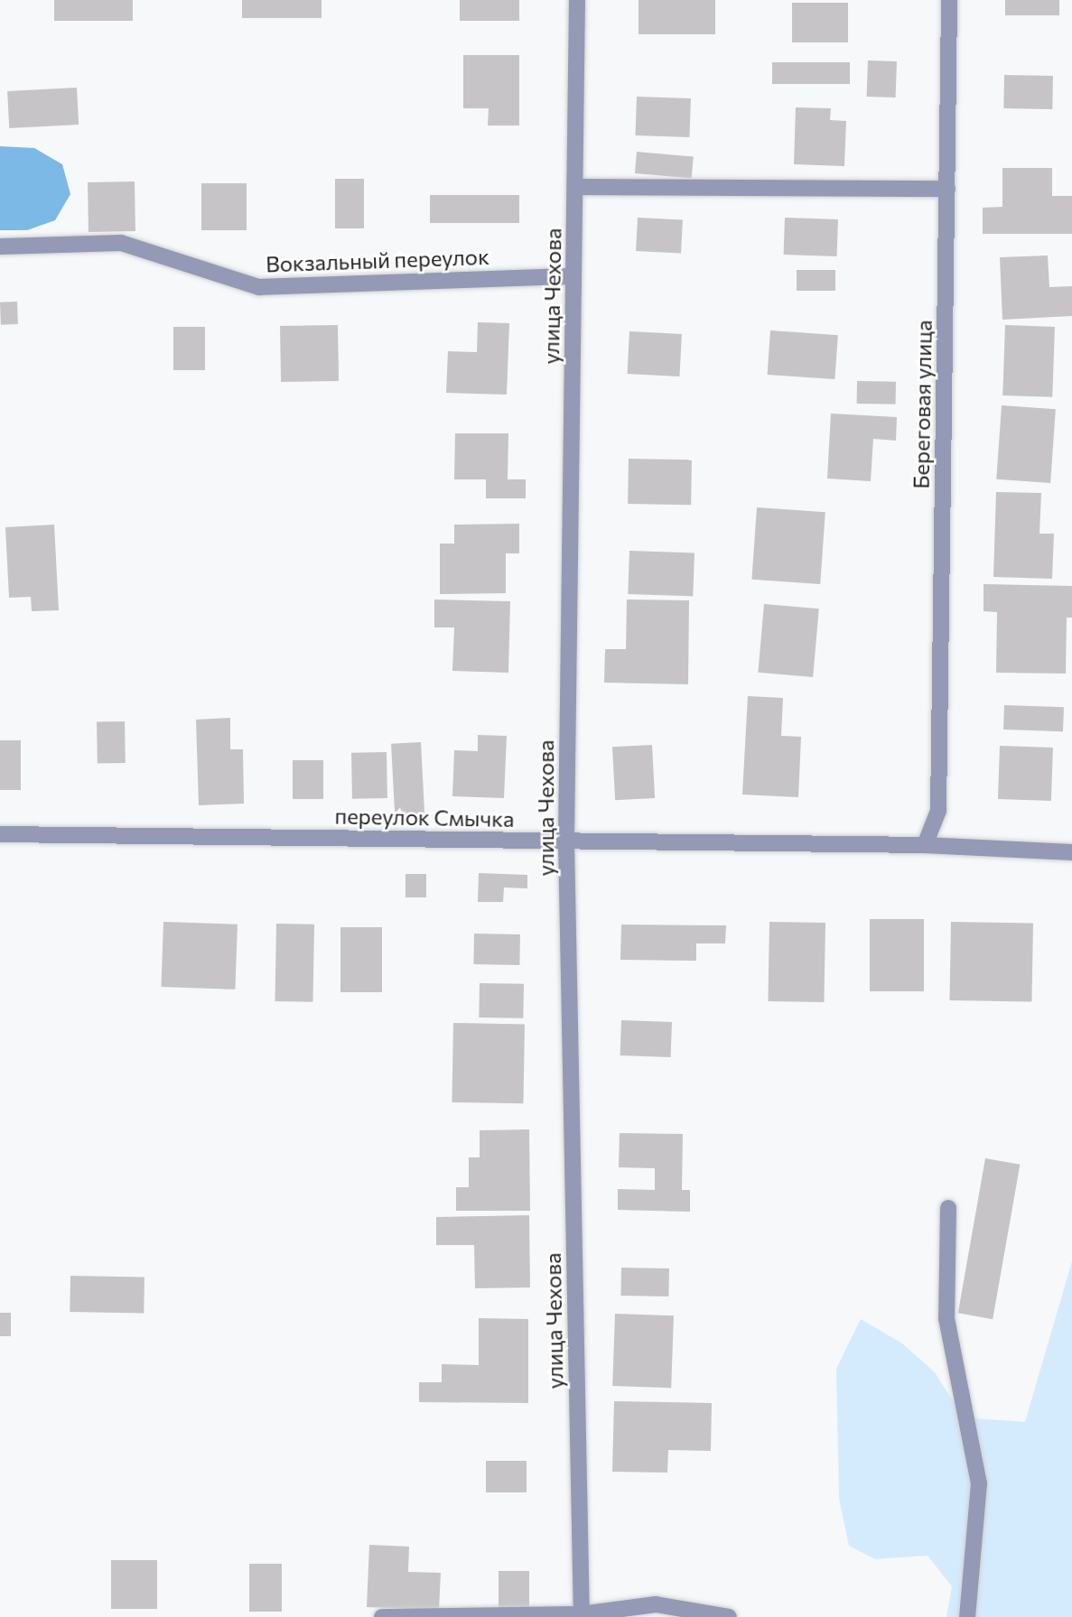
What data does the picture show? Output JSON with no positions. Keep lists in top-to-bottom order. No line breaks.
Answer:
{"streets":{"street":["Вокзальный переулок","улица Чехова","Береговая улица","переулок Смычка"]},"crossings":[["Вокзальный переулок","улица Чехова"],["улица Чехова","переулок Смычка"],["Береговая улица","переулок Смычка"]]}
